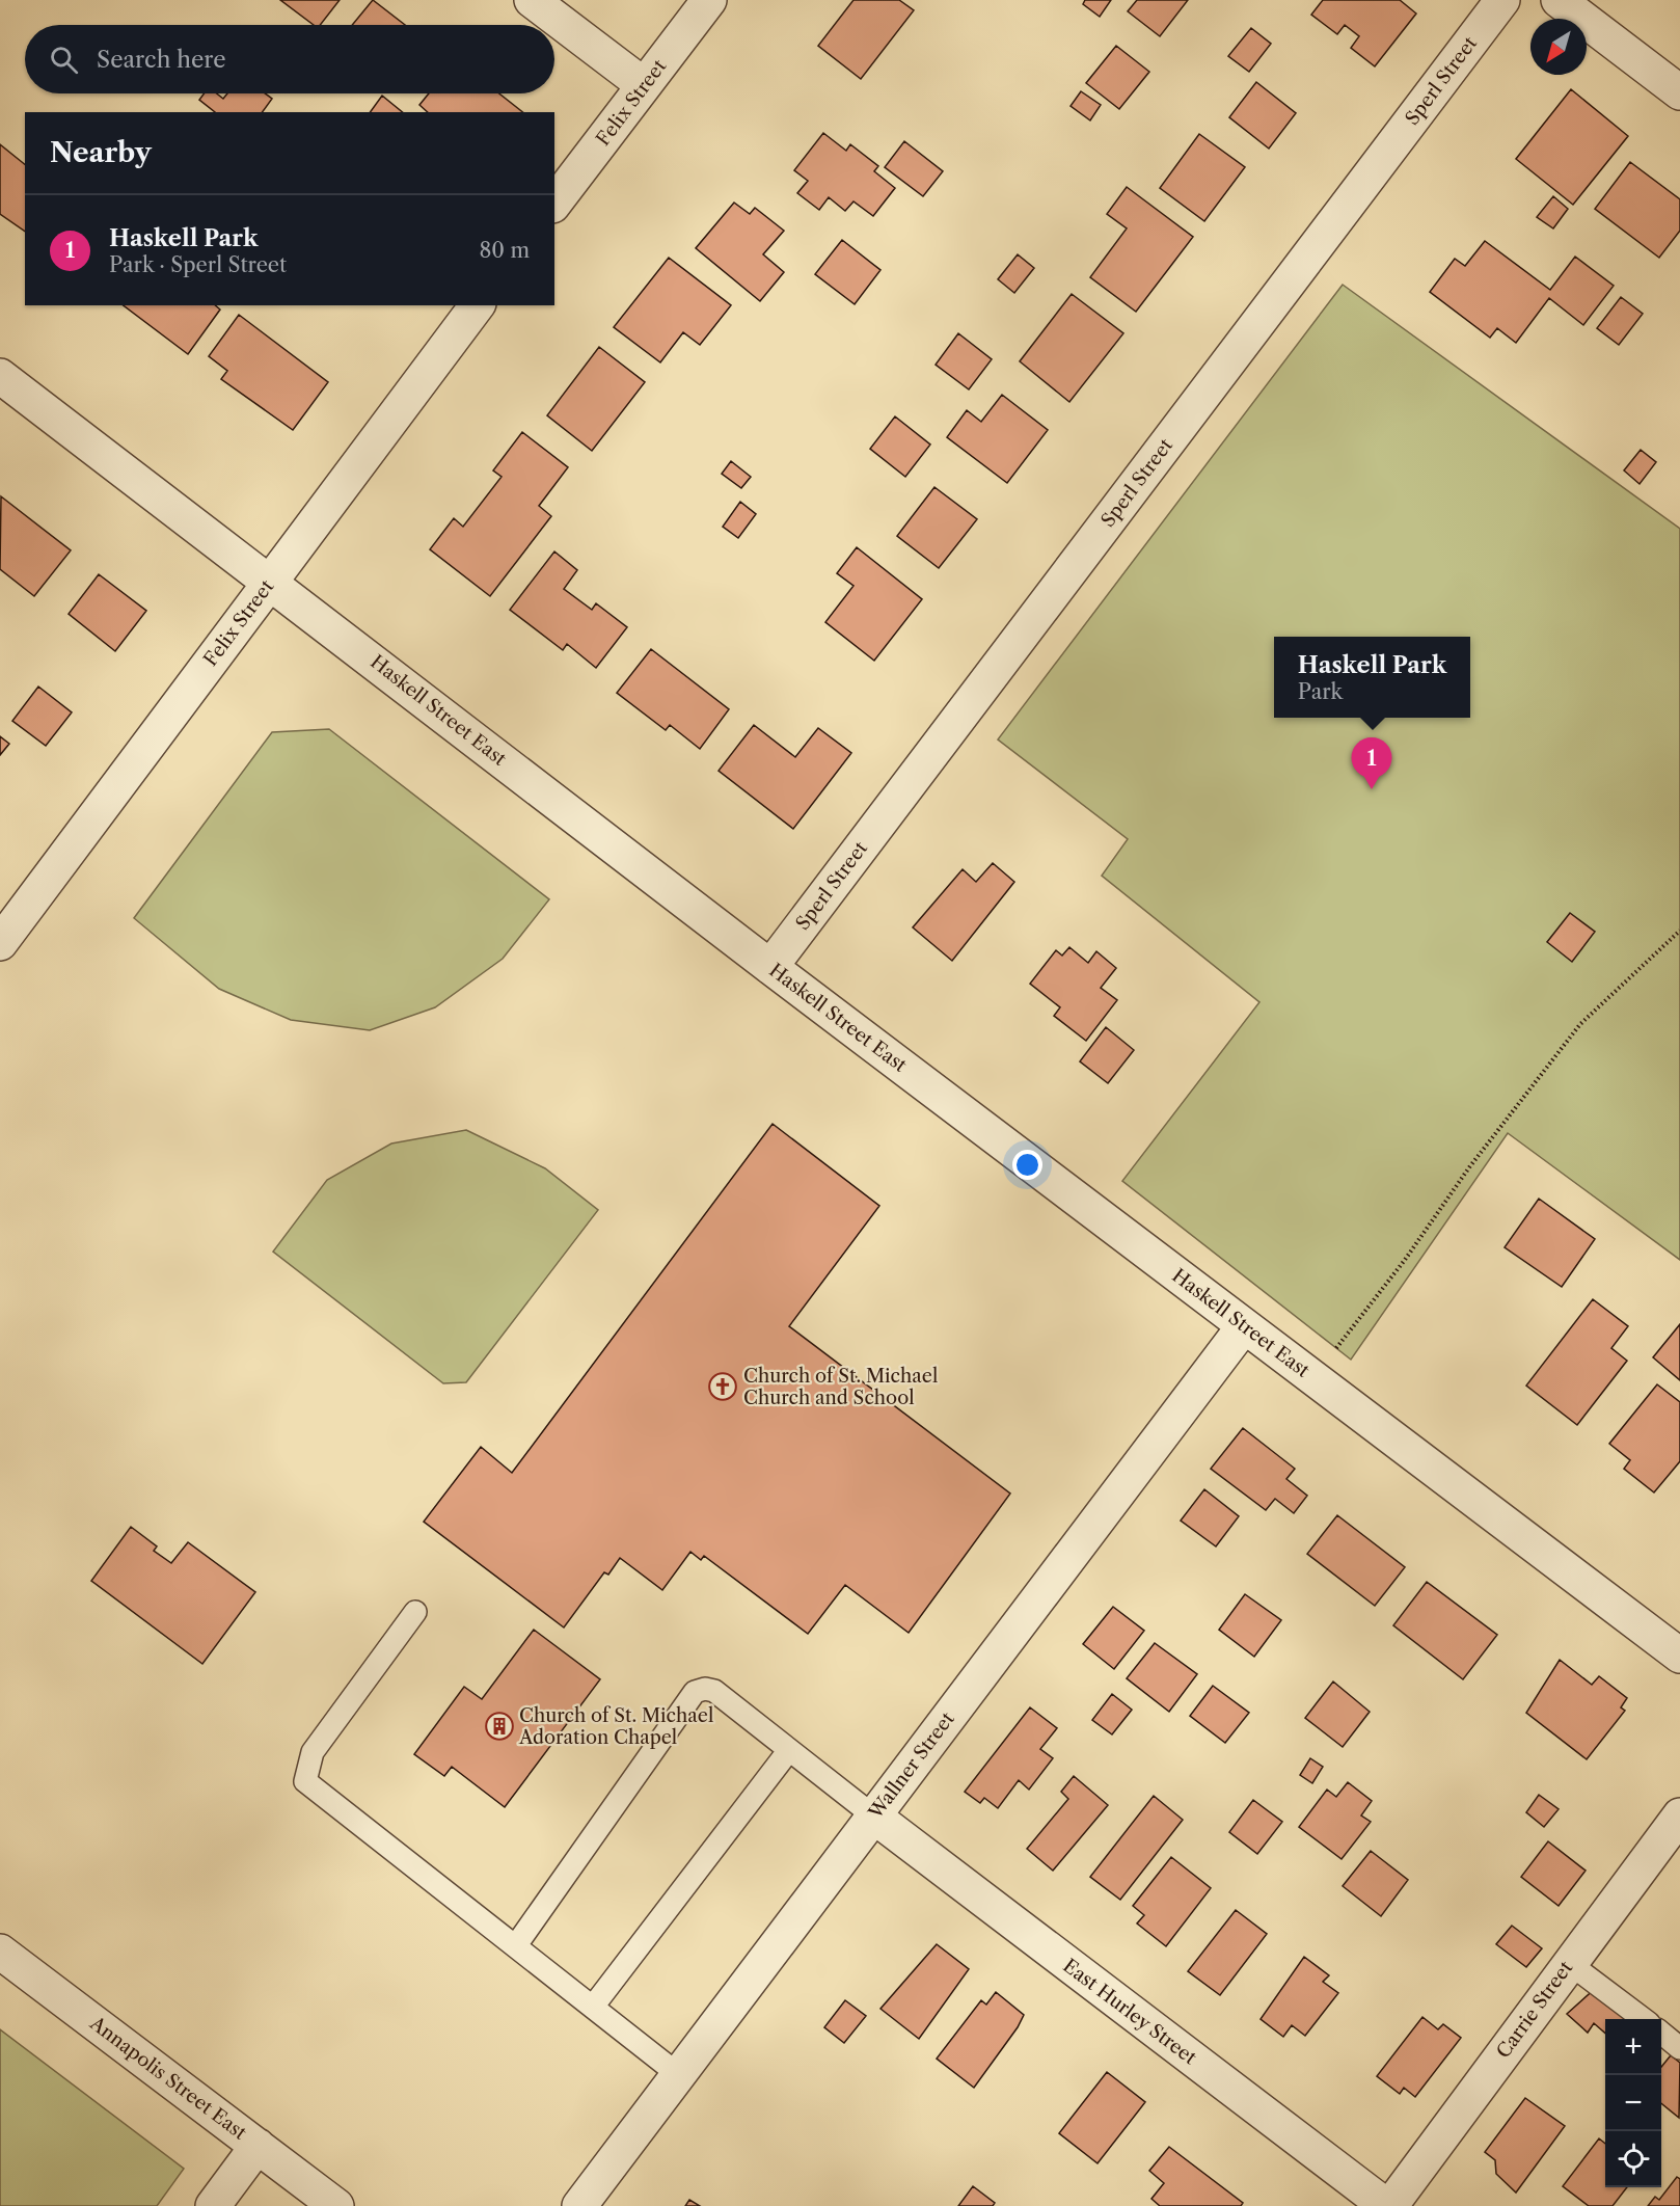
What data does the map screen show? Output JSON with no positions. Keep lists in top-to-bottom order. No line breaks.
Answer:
{"streets":{"street":["Sperl Street","Felix Street","Haskell Street East","Wallner Street","Carrie Street","East Hurley Street","Annapolis Street East"]},"crossings":[["Sperl Street","Haskell Street East"],["Felix Street","Haskell Street East"],["Haskell Street East","Wallner Street"],["Wallner Street","East Hurley Street"]],"places":{"church":["Church of St. Michael Church and School"],"building":["Church of St. Michael Adoration Chapel"]},"north":"bottom left","page":{"search":"Search here","heading":"Nearby","list":[{"mark":"1","name":"Haskell Park","note":"Park · Sperl Street","value":"80 m"}],"popup":["Haskell Park","Park"],"pins":"1","map_buttons":["+","−"]}}
